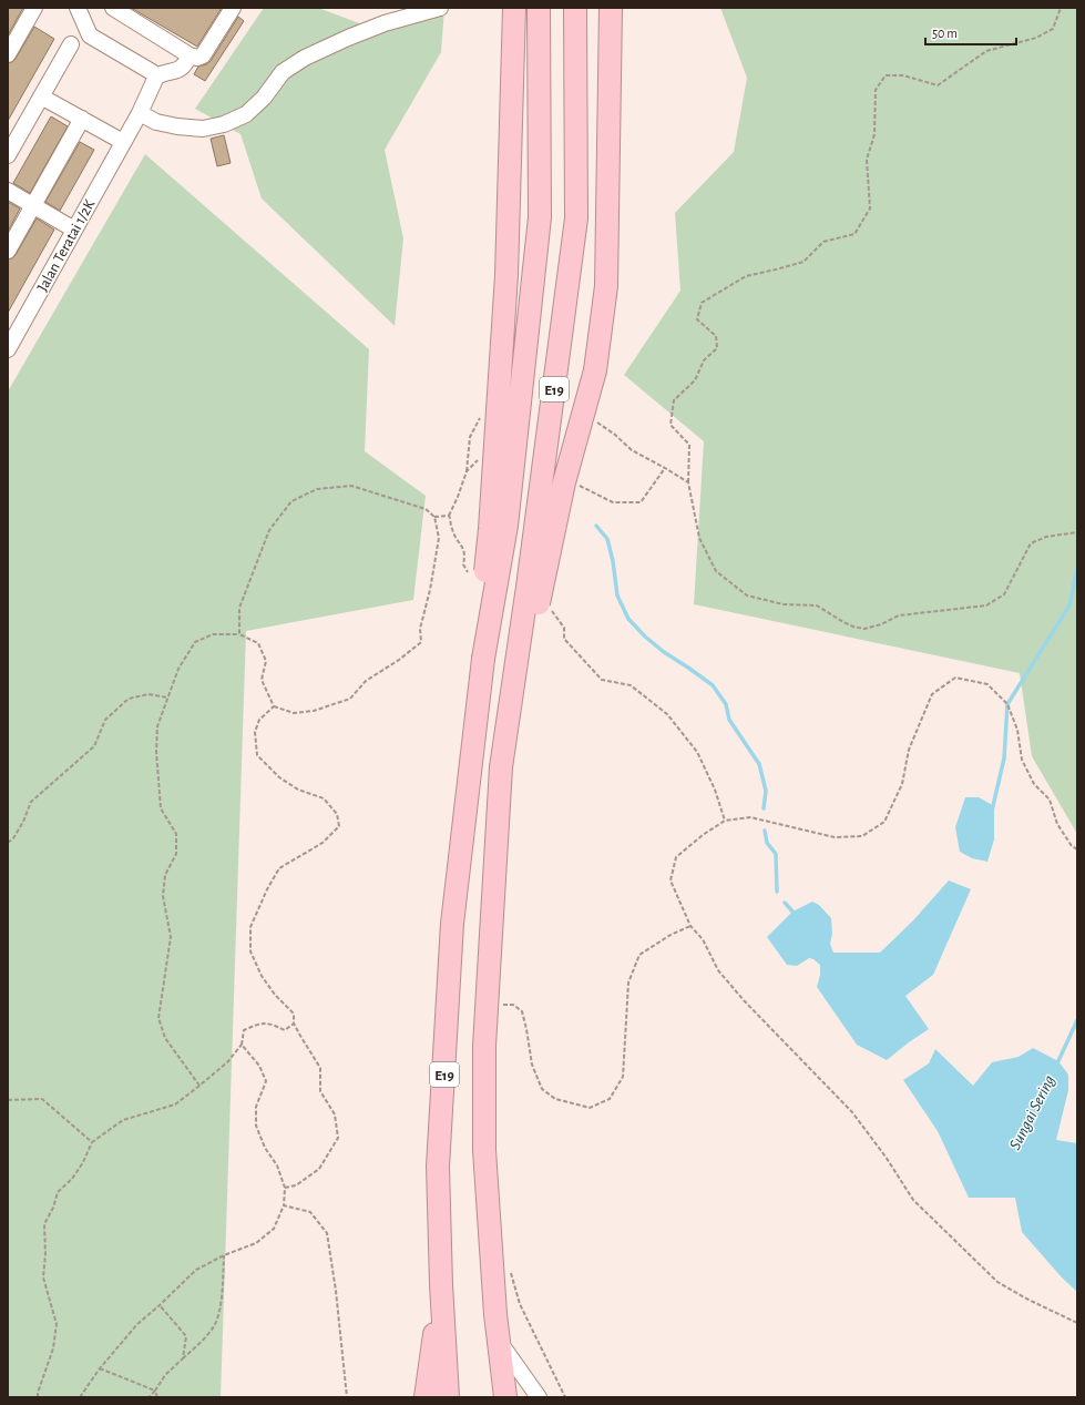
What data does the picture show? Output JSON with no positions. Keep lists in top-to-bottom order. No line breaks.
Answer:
{"streets":{"highway":["E19"],"street":["Jalan Teratai 1/2K"]},"water":["Sungai Sering"],"scale_bar":"50 m"}
